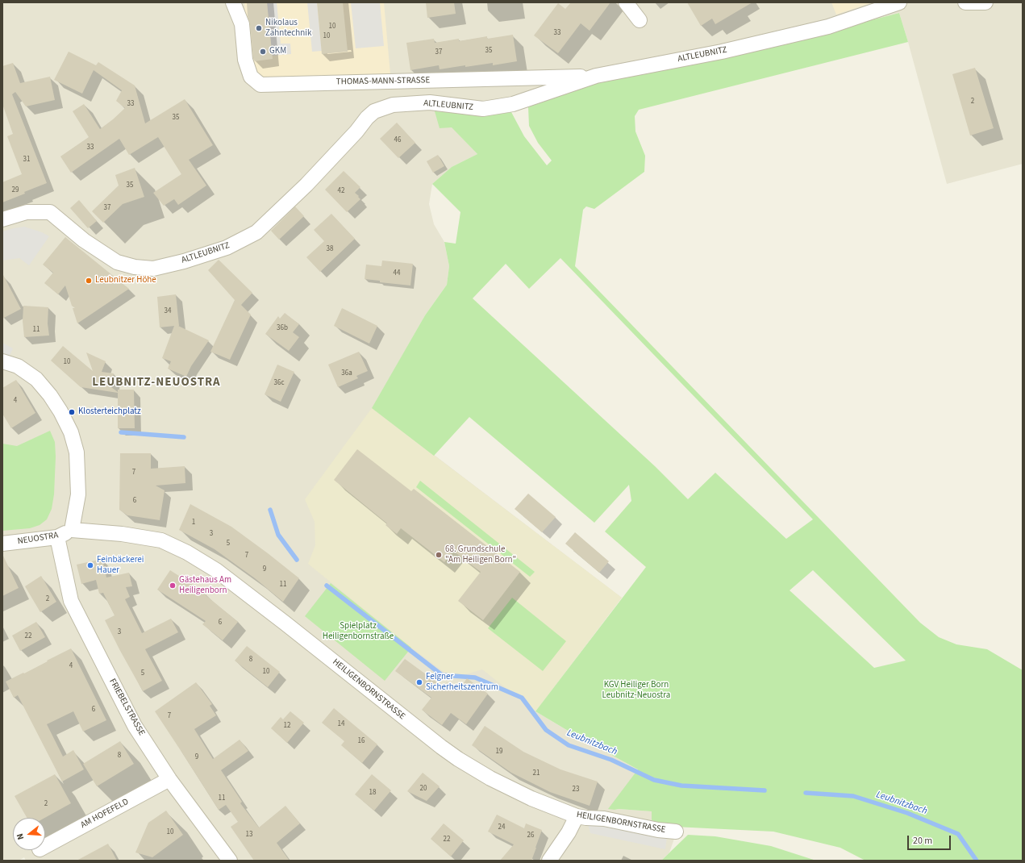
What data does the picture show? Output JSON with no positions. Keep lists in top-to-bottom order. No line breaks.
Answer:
{"streets":{"street":["ALTLEUBNITZ","THOMAS-MANN-STRASSE","NEUOSTRA","HEILIGENBORNSTRASSE","FRIEBELSTRASSE","AM HOFEFELD"]},"crossings":[["ALTLEUBNITZ","THOMAS-MANN-STRASSE"],["NEUOSTRA","HEILIGENBORNSTRASSE"],["NEUOSTRA","FRIEBELSTRASSE"],["FRIEBELSTRASSE","AM HOFEFELD"]],"districts":["LEUBNITZ-NEUOSTRA"],"water":["Leubnitzbach"],"parks":["Spielplatz Heiligenbornstraße","KGV Heiliger Born Leubnitz-Neuostra"],"places":["Nikolaus Zahntechnik","GKM","Leubnitzer Höhe","Klosterteichplatz","68. Grundschule \"Am Heiligen Born\"","Feinbäckerei Hauer","Gästehaus Am Heiligenborn","Felgner Sicherheitszentrum"],"house_numbers":["10","33","10","35","37","2","33","35","46","33","31","35","29","42","37","38","44","34","36b","11","10","36a","36c","4","7","6","1","3","5","7","9","11","2","6","3","22","8","4","10","5","6","7","14","12","16","19","8","9","21","20","23","18","11","2","24","10","13","26","22"],"scale_bar":"20 m","north":"left"}
